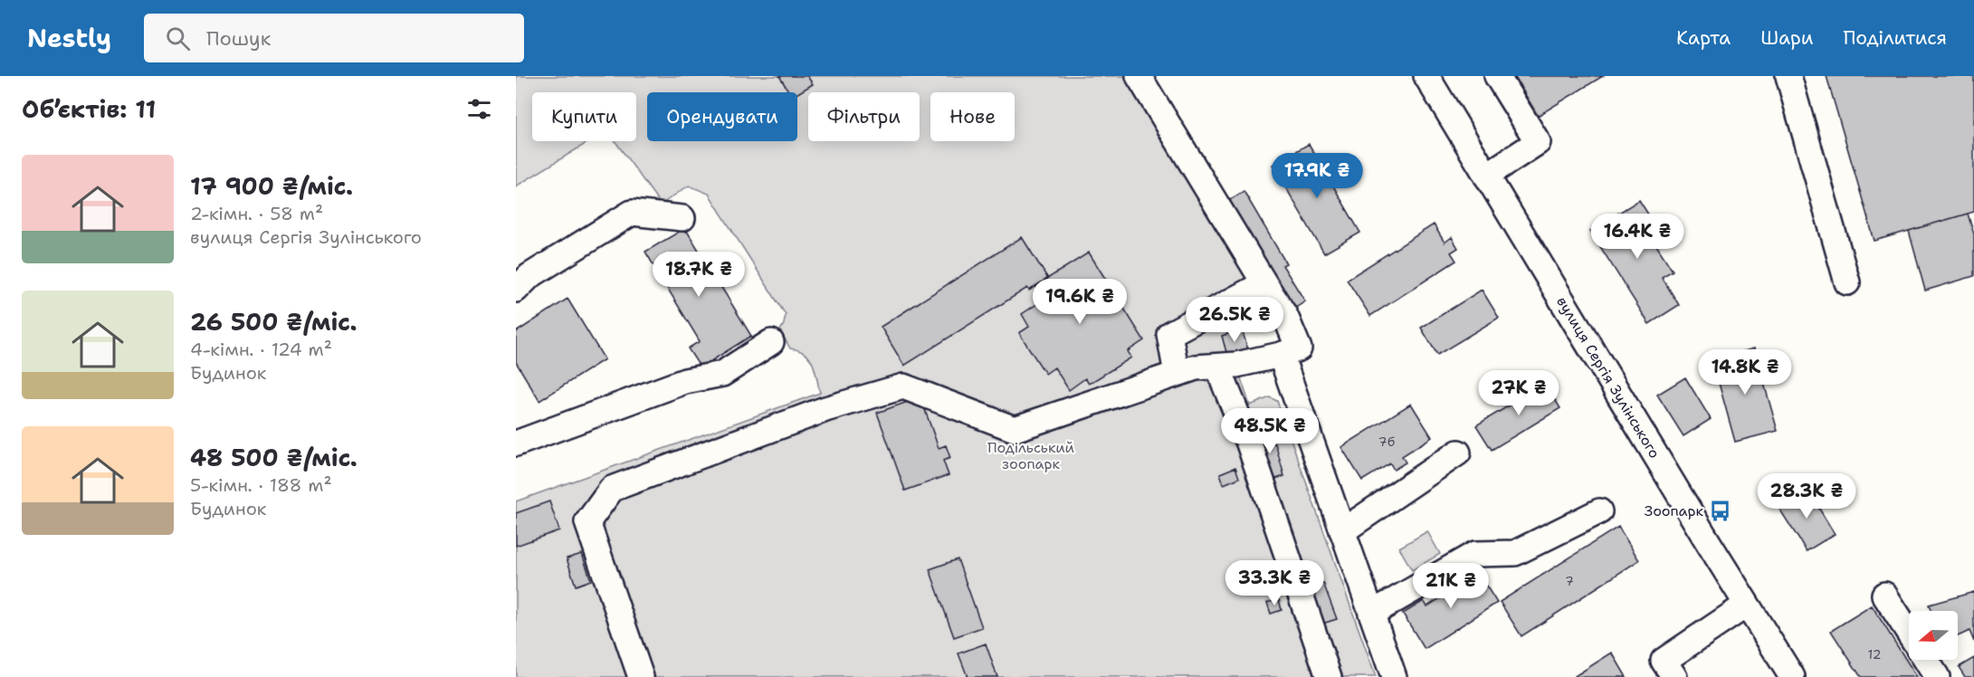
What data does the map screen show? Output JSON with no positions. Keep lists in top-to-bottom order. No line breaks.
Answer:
{"streets":{"street":["вулиця Сергія Зулінського"]},"parks":["Подільський зоопарк"],"places":{"bus stop":["Зоопарк"]},"house_numbers":["7б","7","12"],"north":"left","page":{"header":"Nestly","search":"Пошук","nav":["Карта","Шари","Поділитися"],"heading":"Об’єктів: 11","chip":["Купити","Орендувати","Фільтри","Нове"],"list":[{"name":"17 900 ₴/міс.","note":"2-кімн. · 58 m² · вулиця Сергія Зулінського"},{"name":"26 500 ₴/міс.","note":"4-кімн. · 124 m² · Будинок"},{"name":"48 500 ₴/міс.","note":"5-кімн. · 188 m² · Будинок"}],"price":["17.9K ₴","16.4K ₴","18.7K ₴","19.6K ₴","26.5K ₴","14.8K ₴","27K ₴","48.5K ₴","28.3K ₴","33.3K ₴","21K ₴"]}}
